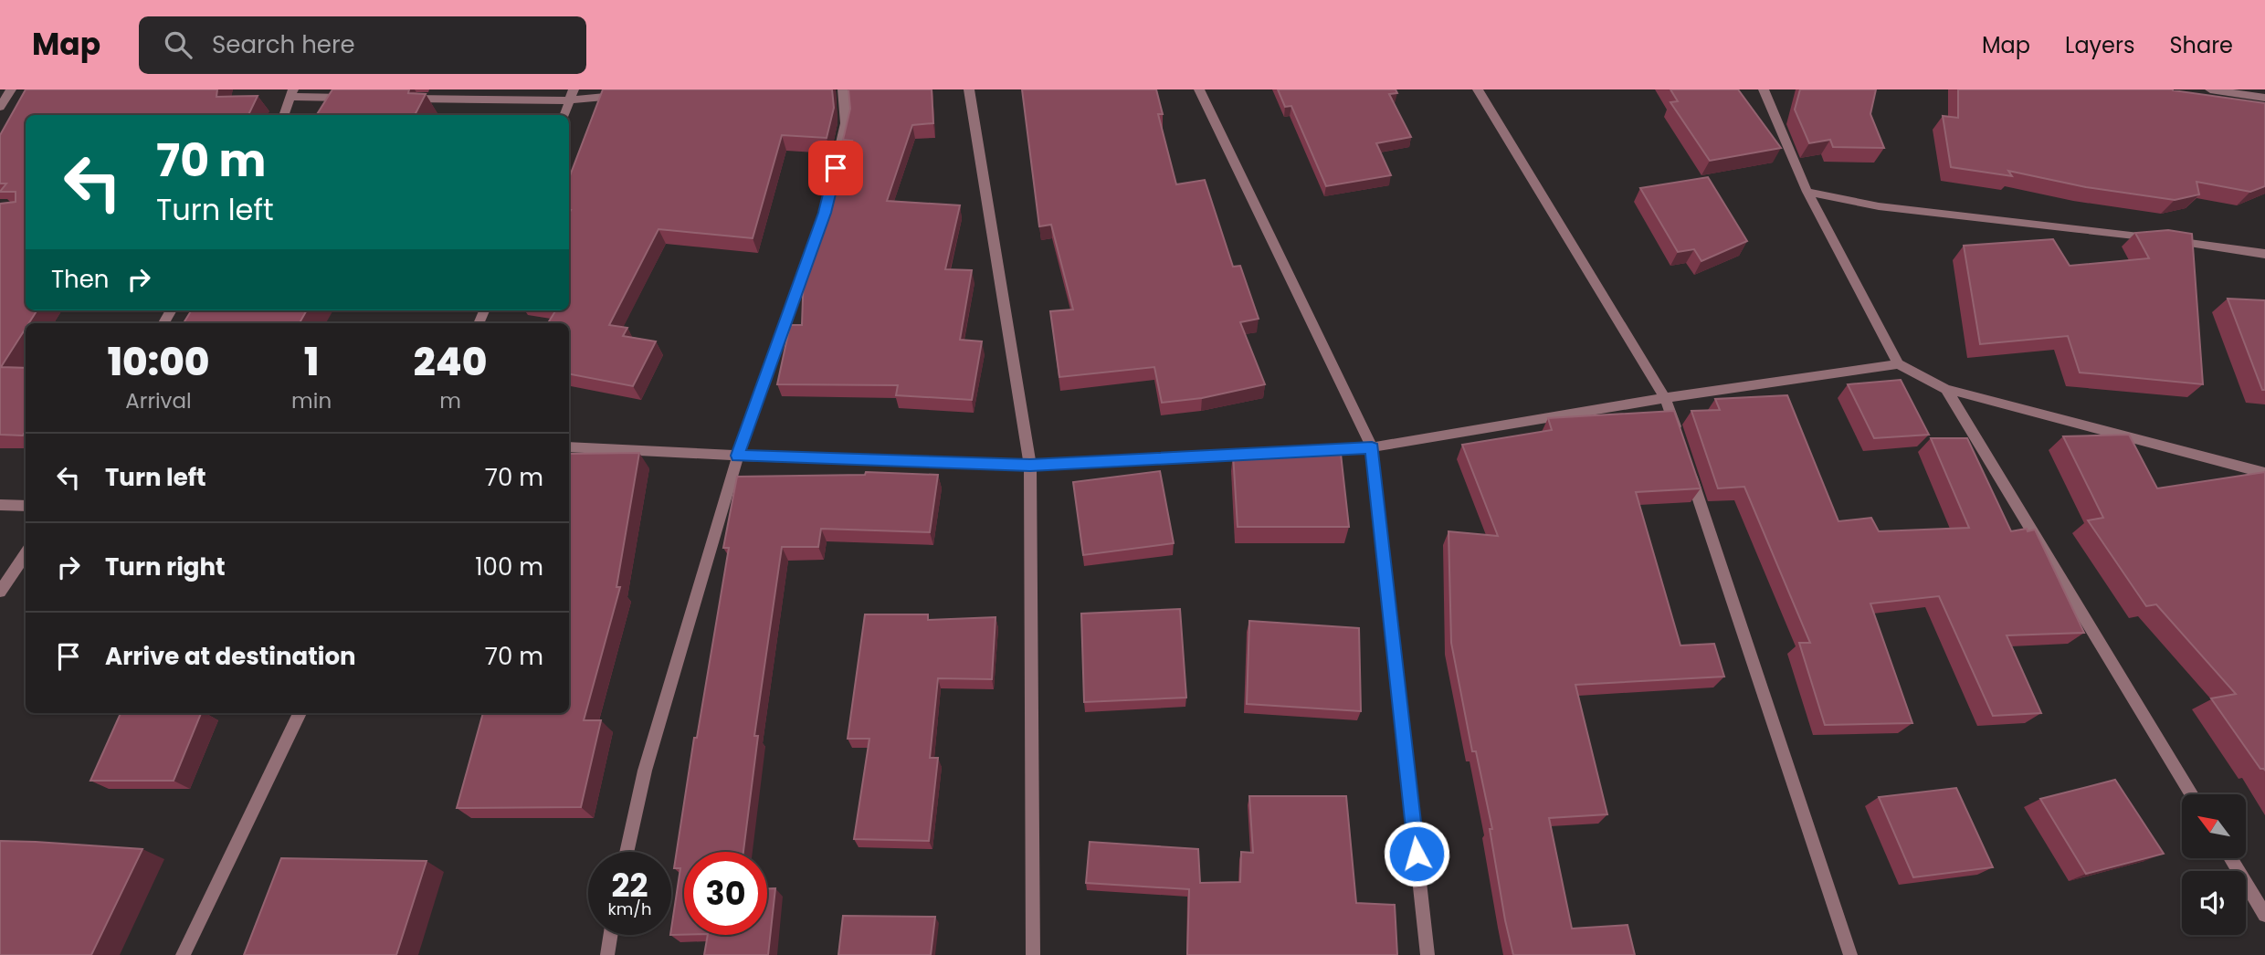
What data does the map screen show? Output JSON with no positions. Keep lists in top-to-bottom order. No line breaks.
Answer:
{"north":"top left","page":{"header":"Map","search":"Search here","nav":["Map","Layers","Share"],"turn":["70 m","Turn left"],"then":"Then","eta":["10:00","Arrival","1","min","240","m"],"list":[{"name":"Turn left","value":"70 m"},{"name":"Turn right","value":"100 m"},{"name":"Arrive at destination","value":"70 m"}],"speed":"22 km/h","limit":"30"}}
